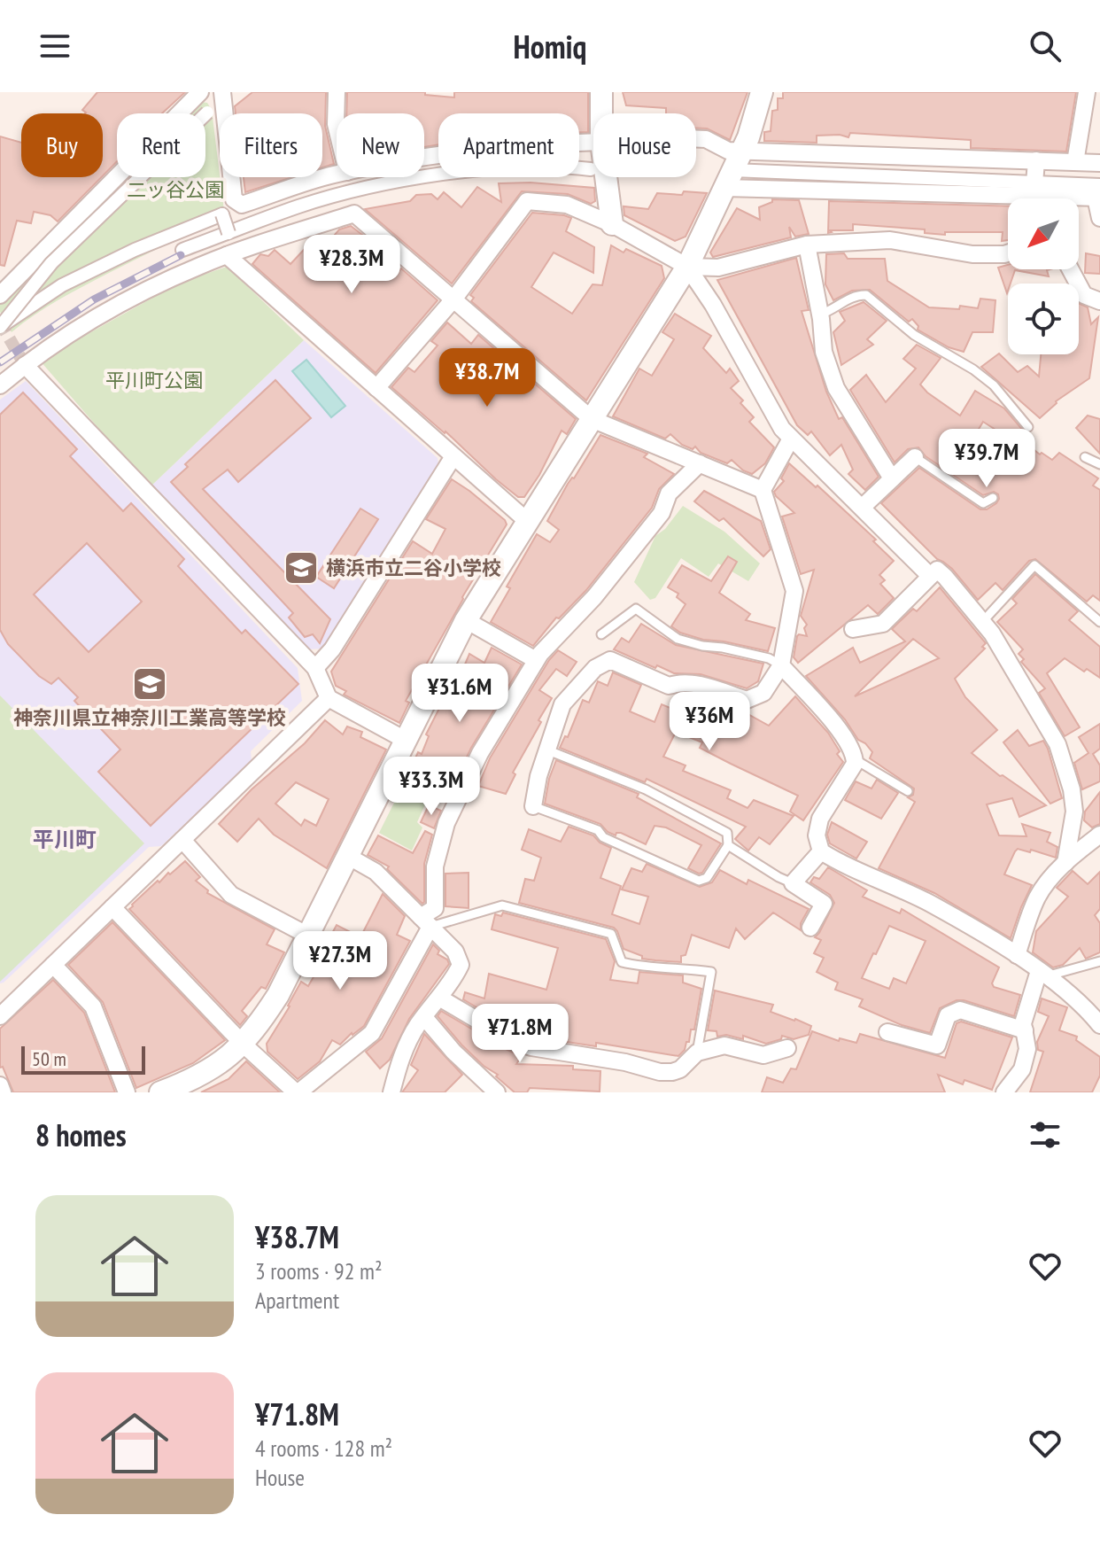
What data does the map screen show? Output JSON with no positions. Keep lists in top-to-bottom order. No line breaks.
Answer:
{"districts":["平川町"],"parks":["二ッ谷公園","平川町公園"],"places":{"school or university":["横浜市立二谷小学校","神奈川県立神奈川工業高等学校"]},"scale_bar":"50 m","north":"bottom left","page":{"header":"Homiq","chip":["Buy","Rent","Filters","New","Apartment","House"],"price":["¥28.3M","¥38.7M","¥39.7M","¥31.6M","¥36M","¥33.3M","¥27.3M","¥71.8M"],"scale":"50 m","heading":"8 homes","list":[{"name":"¥38.7M","note":"3 rooms · 92 m² · Apartment"},{"name":"¥71.8M","note":"4 rooms · 128 m² · House"}]}}
